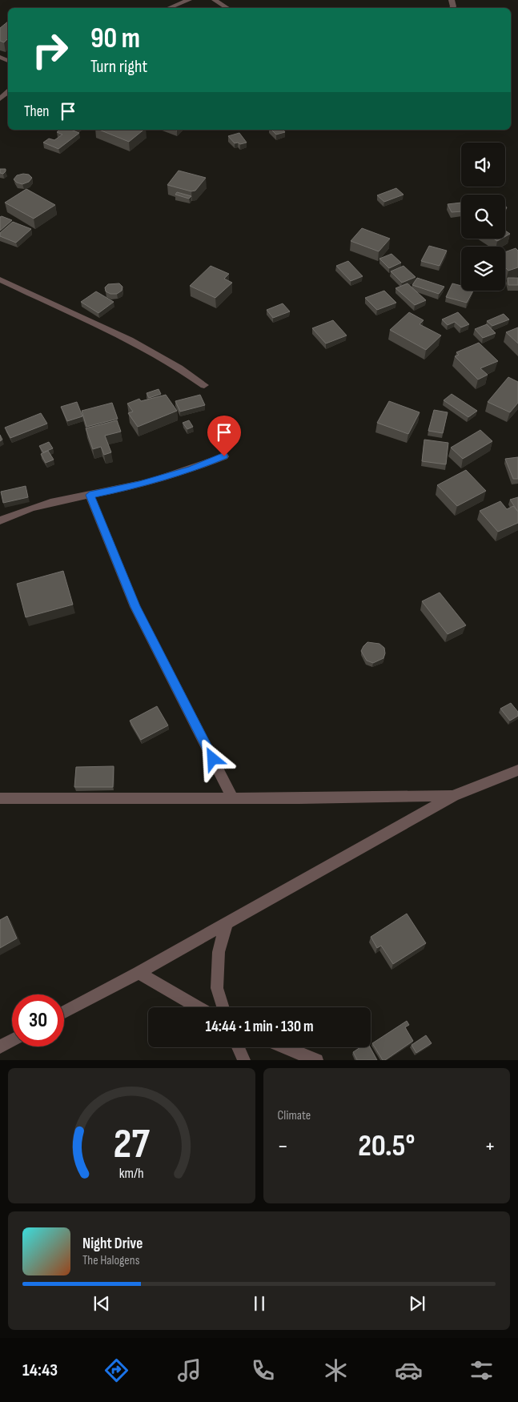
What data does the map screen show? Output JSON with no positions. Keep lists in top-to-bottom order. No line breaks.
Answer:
{"page":{"turn":["90 m","Turn right"],"then":"Then","limit":"30","trip":"14:44 · 1 min · 130 m","tile":"Climate","heat":["−","20.5°","+"],"song":["Night Drive","The Halogens"],"tabs":"14:43","gauge":["27","km/h"]}}
